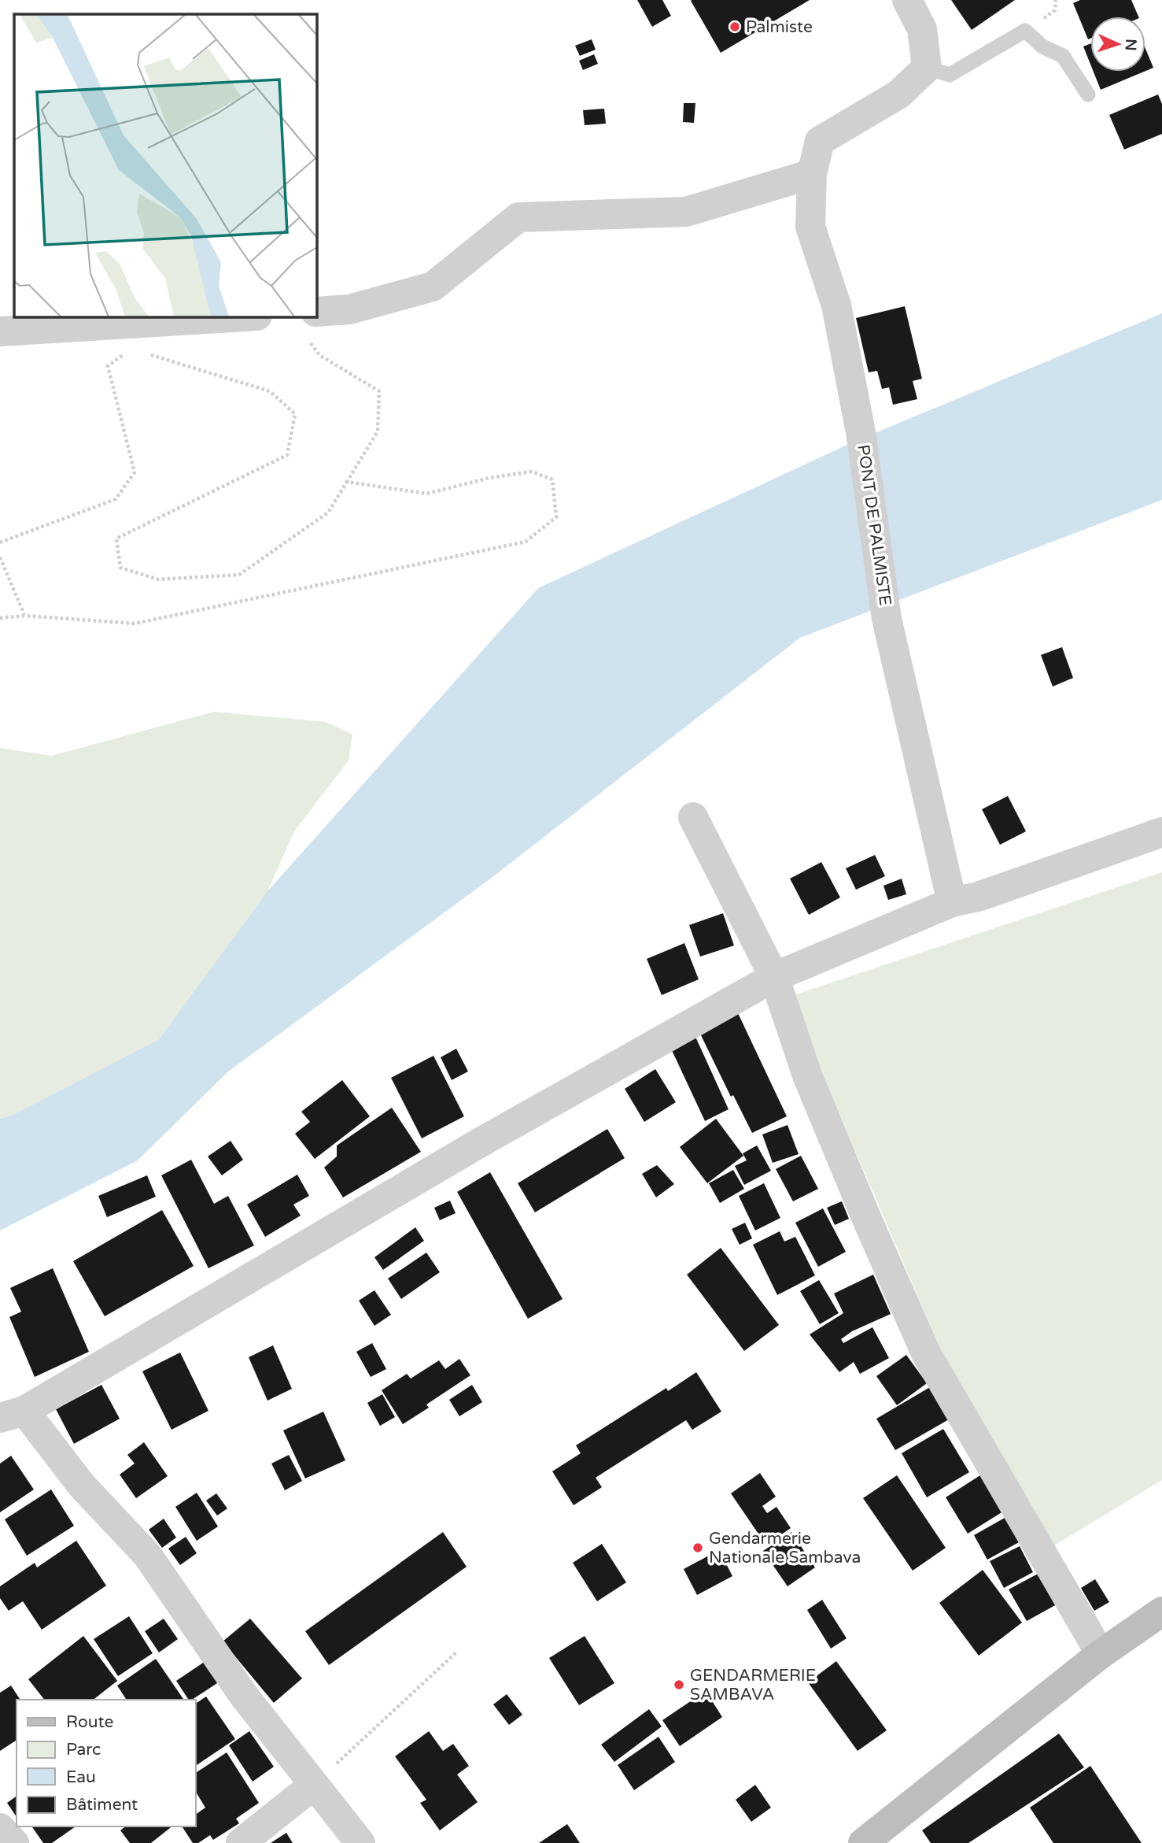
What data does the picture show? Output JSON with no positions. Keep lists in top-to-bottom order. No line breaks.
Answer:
{"streets":{"street":["PONT DE PALMISTE"]},"places":["Palmiste","Gendarmerie Nationale Sambava","GENDARMERIE SAMBAVA"],"legend":["Route","Parc","Eau","Bâtiment"],"north":"right"}
